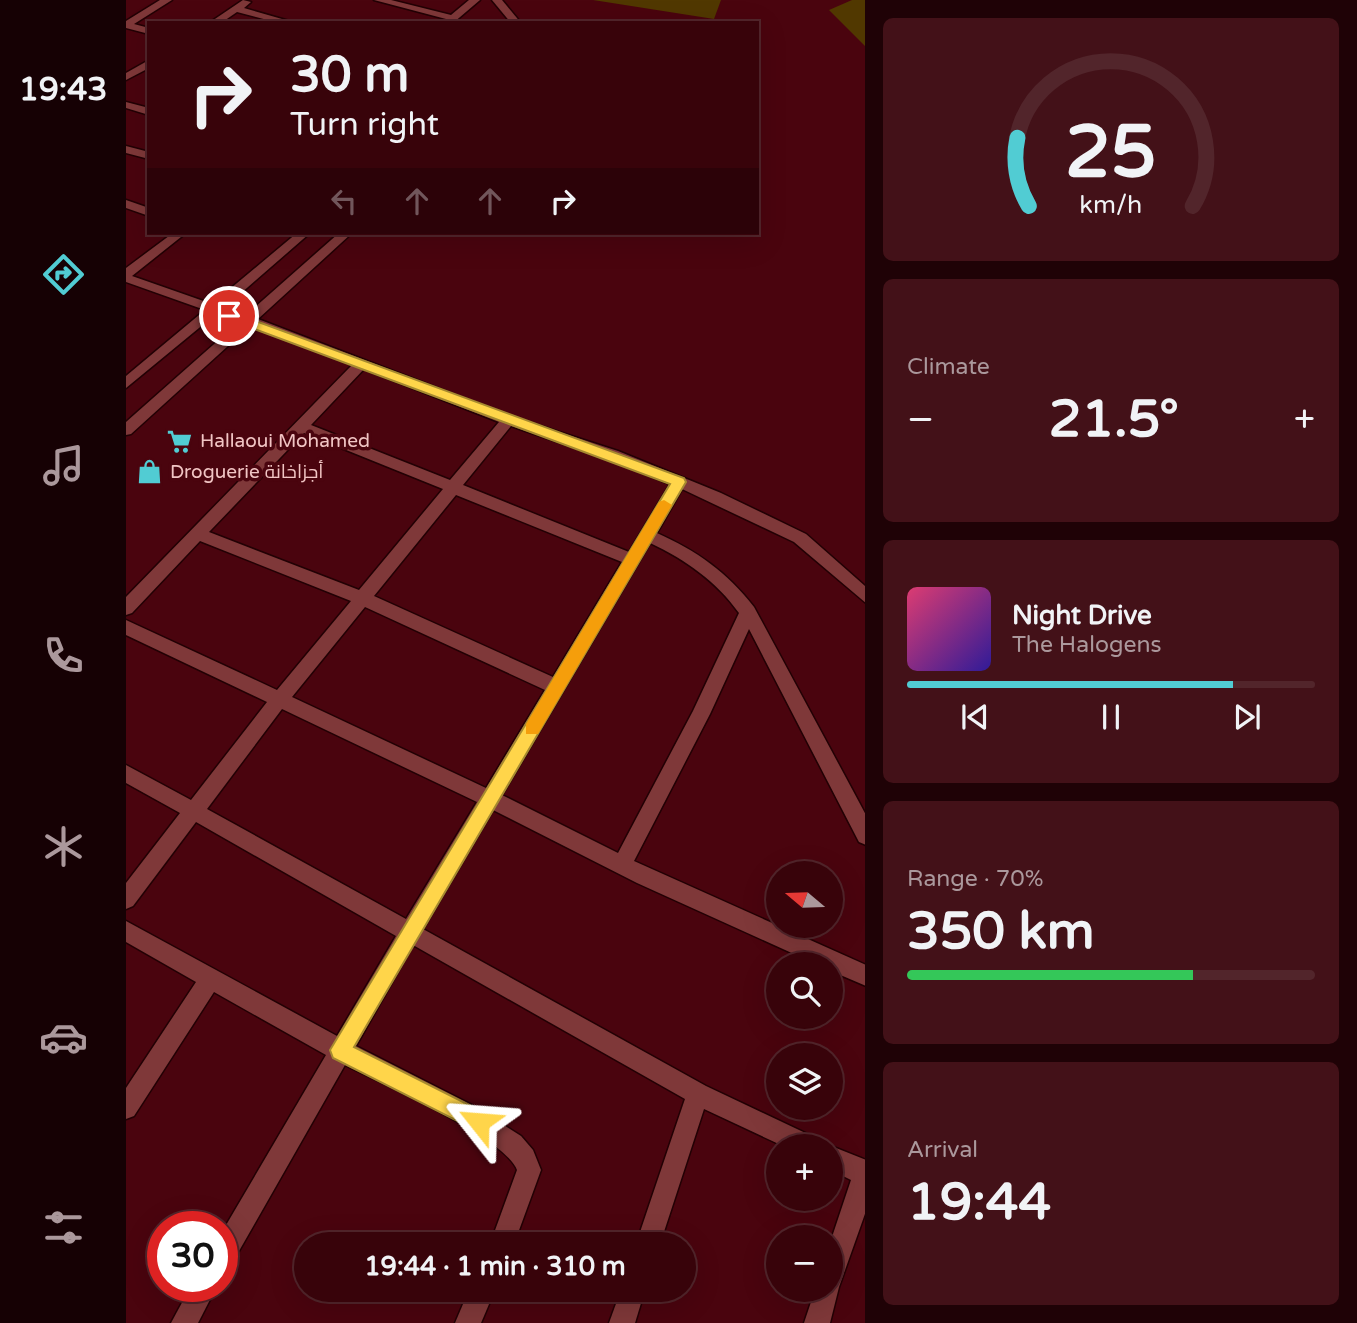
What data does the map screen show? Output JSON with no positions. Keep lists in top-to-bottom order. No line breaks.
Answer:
{"places":{"supermarket":["Hallaoui Mohamed"],"shop":["Droguerie أجزاخانة"]},"north":"left","page":{"tabs":"19:43","turn":["30 m","Turn right"],"tile":["Climate",["Range · 70%","350 km"],["Arrival","19:44"]],"heat":["−","21.5°","+"],"song":["Night Drive","The Halogens"],"map_buttons":["+","−"],"limit":"30","trip":"19:44 · 1 min · 310 m","gauge":["25","km/h"]}}
